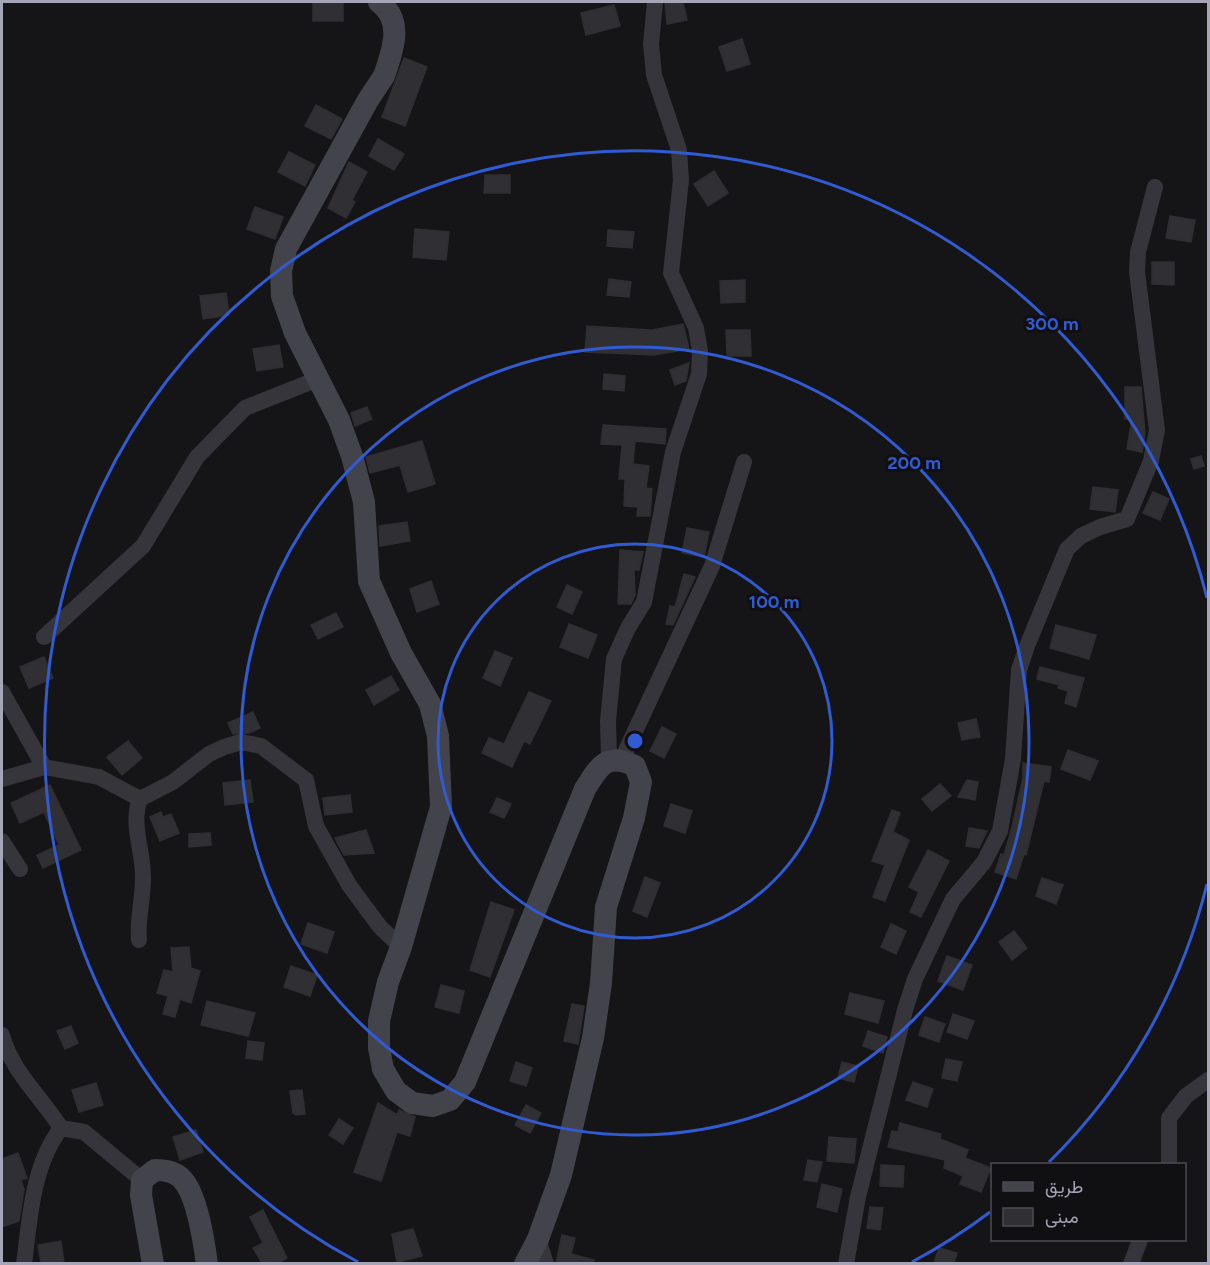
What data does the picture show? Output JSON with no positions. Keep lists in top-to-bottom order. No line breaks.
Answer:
{"legend":["طريق","مبنى"],"rings":["300 m","200 m","100 m"]}
